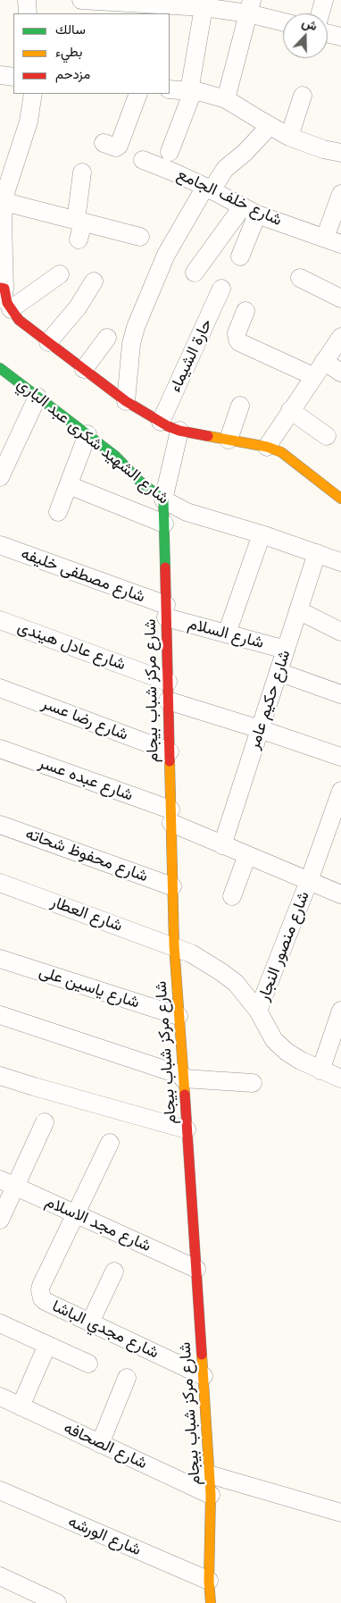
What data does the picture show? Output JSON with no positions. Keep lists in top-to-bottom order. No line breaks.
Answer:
{"streets":{"main road":["شارع الشهيد شكرى عبد الباري","شارع مركز شباب بيجام"],"street":["شارع خلف الجامع","حارة الشيماء","شارع مصطفى خليفه","شارع السلام","شارع عادل هيندى","شارع حكيم عامر","شارع رضا عسر","شارع عبده عسر","شارع محفوظ شحاته","شارع العطار","شارع منصور النجار","شارع ياسين على","شارع مجد الاسلام","شارع مجدي الباشا","شارع الصحافه","شارع الورشه"]},"crossings":[["شارع الشهيد شكرى عبد الباري","شارع مركز شباب بيجام"],["شارع الشهيد شكرى عبد الباري","شارع حكيم عامر"],["شارع مصطفى خليفه","شارع السلام"],["شارع مصطفى خليفه","شارع مركز شباب بيجام"],["شارع السلام","شارع مركز شباب بيجام"],["شارع السلام","شارع حكيم عامر"],["شارع عادل هيندى","شارع مركز شباب بيجام"],["شارع مركز شباب بيجام","شارع رضا عسر"],["شارع مركز شباب بيجام","شارع عبده عسر"],["شارع مركز شباب بيجام","شارع محفوظ شحاته"],["شارع مركز شباب بيجام","شارع العطار"],["شارع مركز شباب بيجام","شارع ياسين على"],["شارع مركز شباب بيجام","شارع مجد الاسلام"],["شارع مركز شباب بيجام","شارع مجدي الباشا"],["شارع مركز شباب بيجام","شارع الصحافه"],["شارع مركز شباب بيجام","شارع الورشه"],["شارع حكيم عامر","شارع عبده عسر"],["شارع عبده عسر","شارع منصور النجار"],["شارع العطار","شارع منصور النجار"],["شارع مجد الاسلام","شارع مجدي الباشا"]],"legend":["سالك","بطيء","مزدحم"],"north":"top"}
